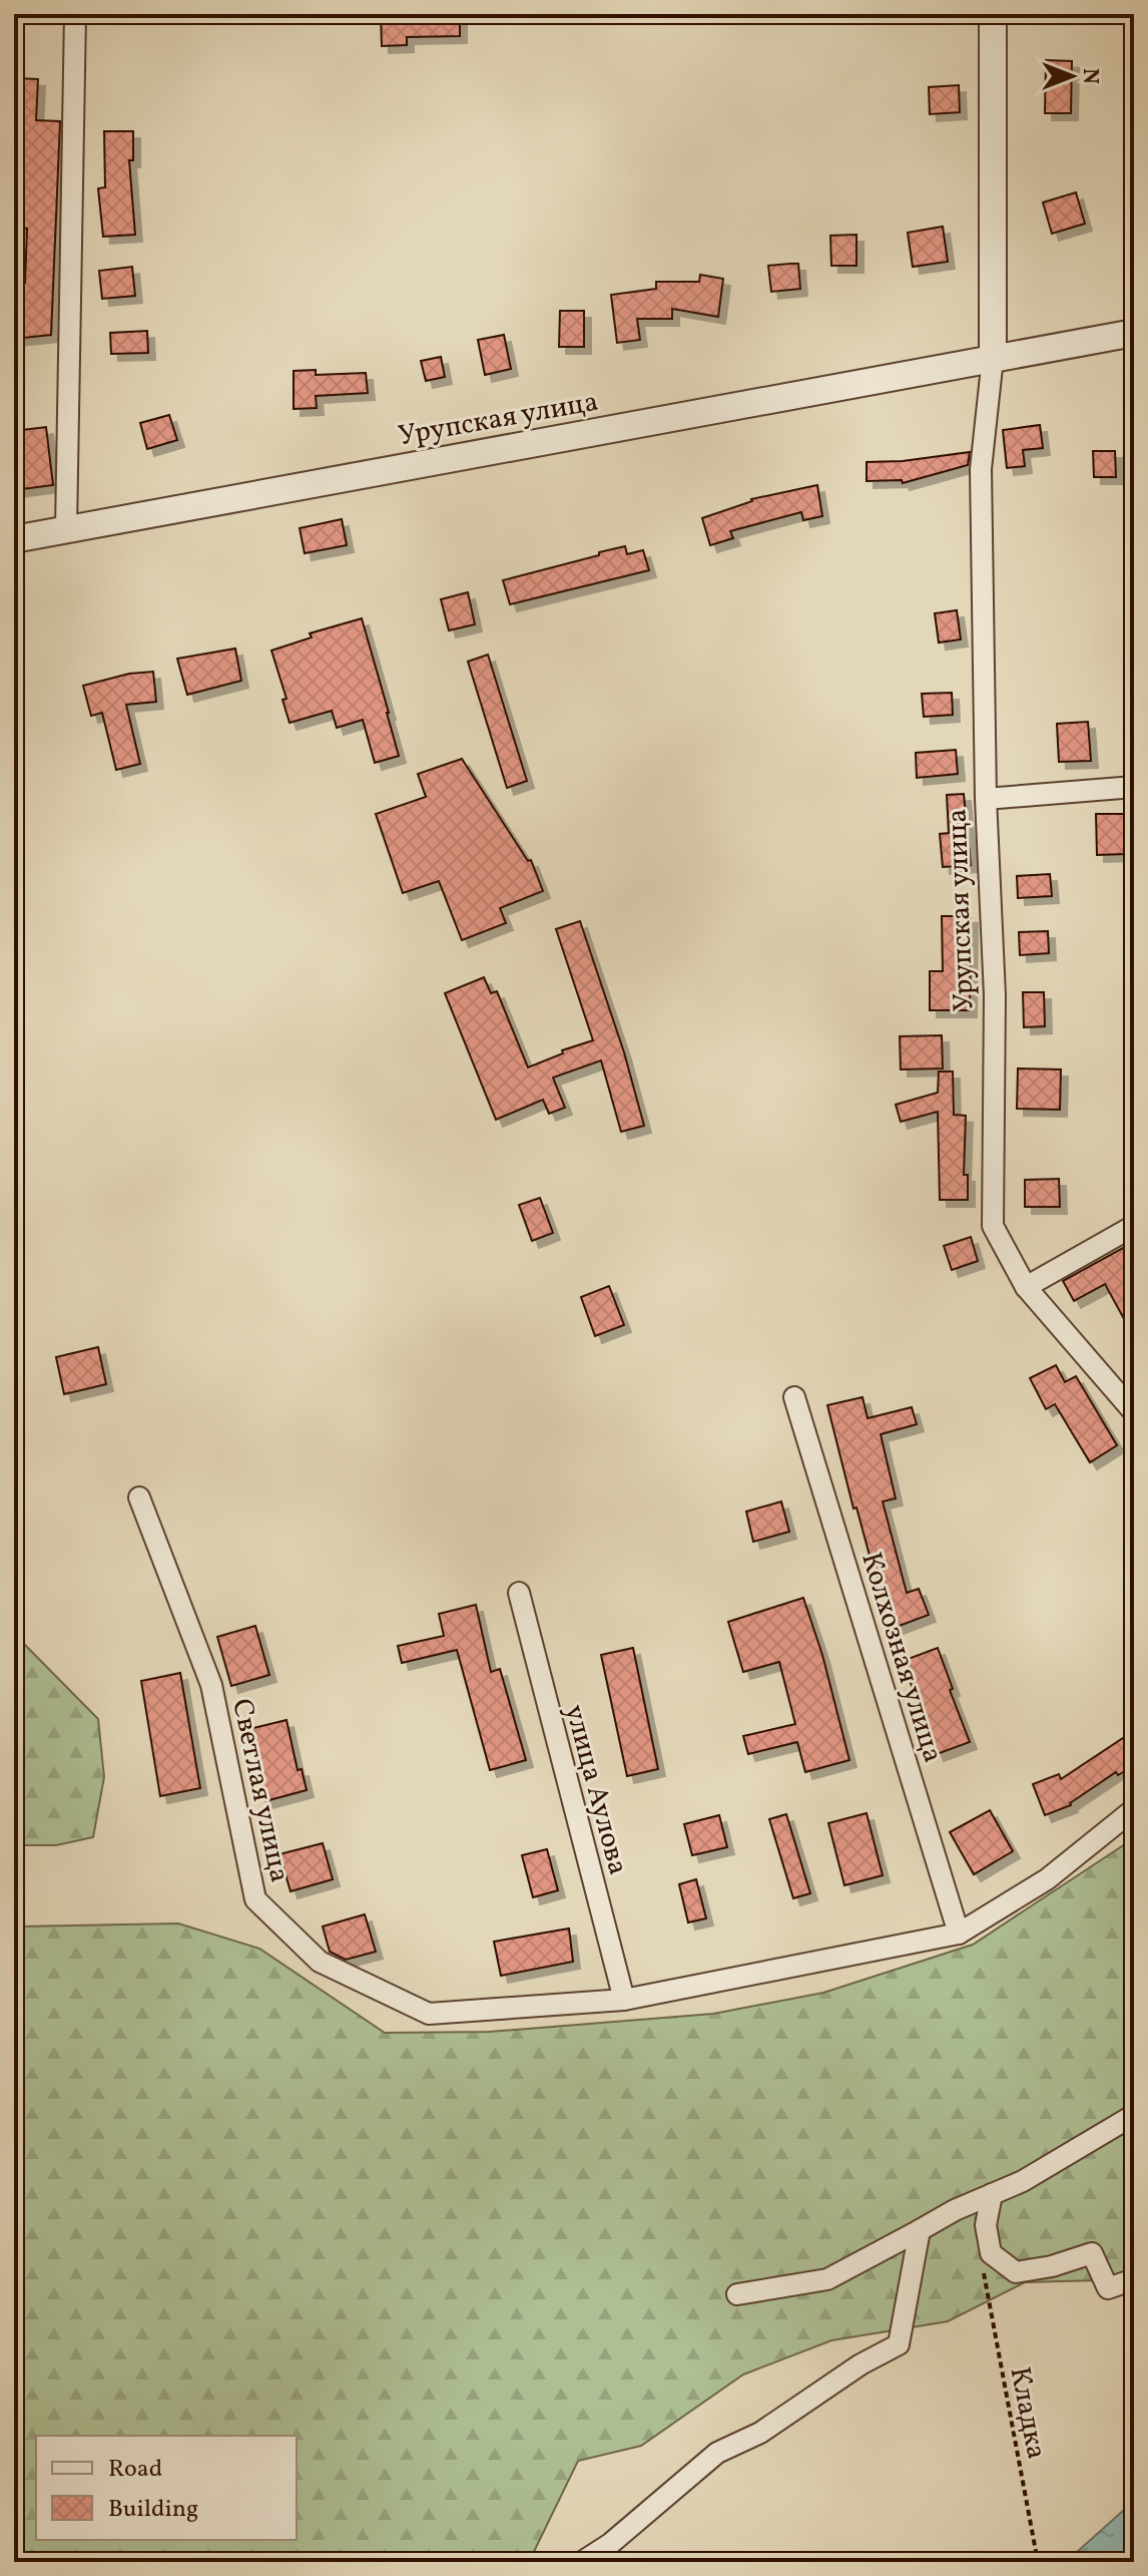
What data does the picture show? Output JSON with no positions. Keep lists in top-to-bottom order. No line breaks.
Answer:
{"streets":{"street":["Урупская улица","Колхозная улица","улица Аулова","Светлая улица"],"path":["Кладка"]},"crossings":[["улица Аулова","Светлая улица"]],"legend":["Road","Building"],"north":"right"}
